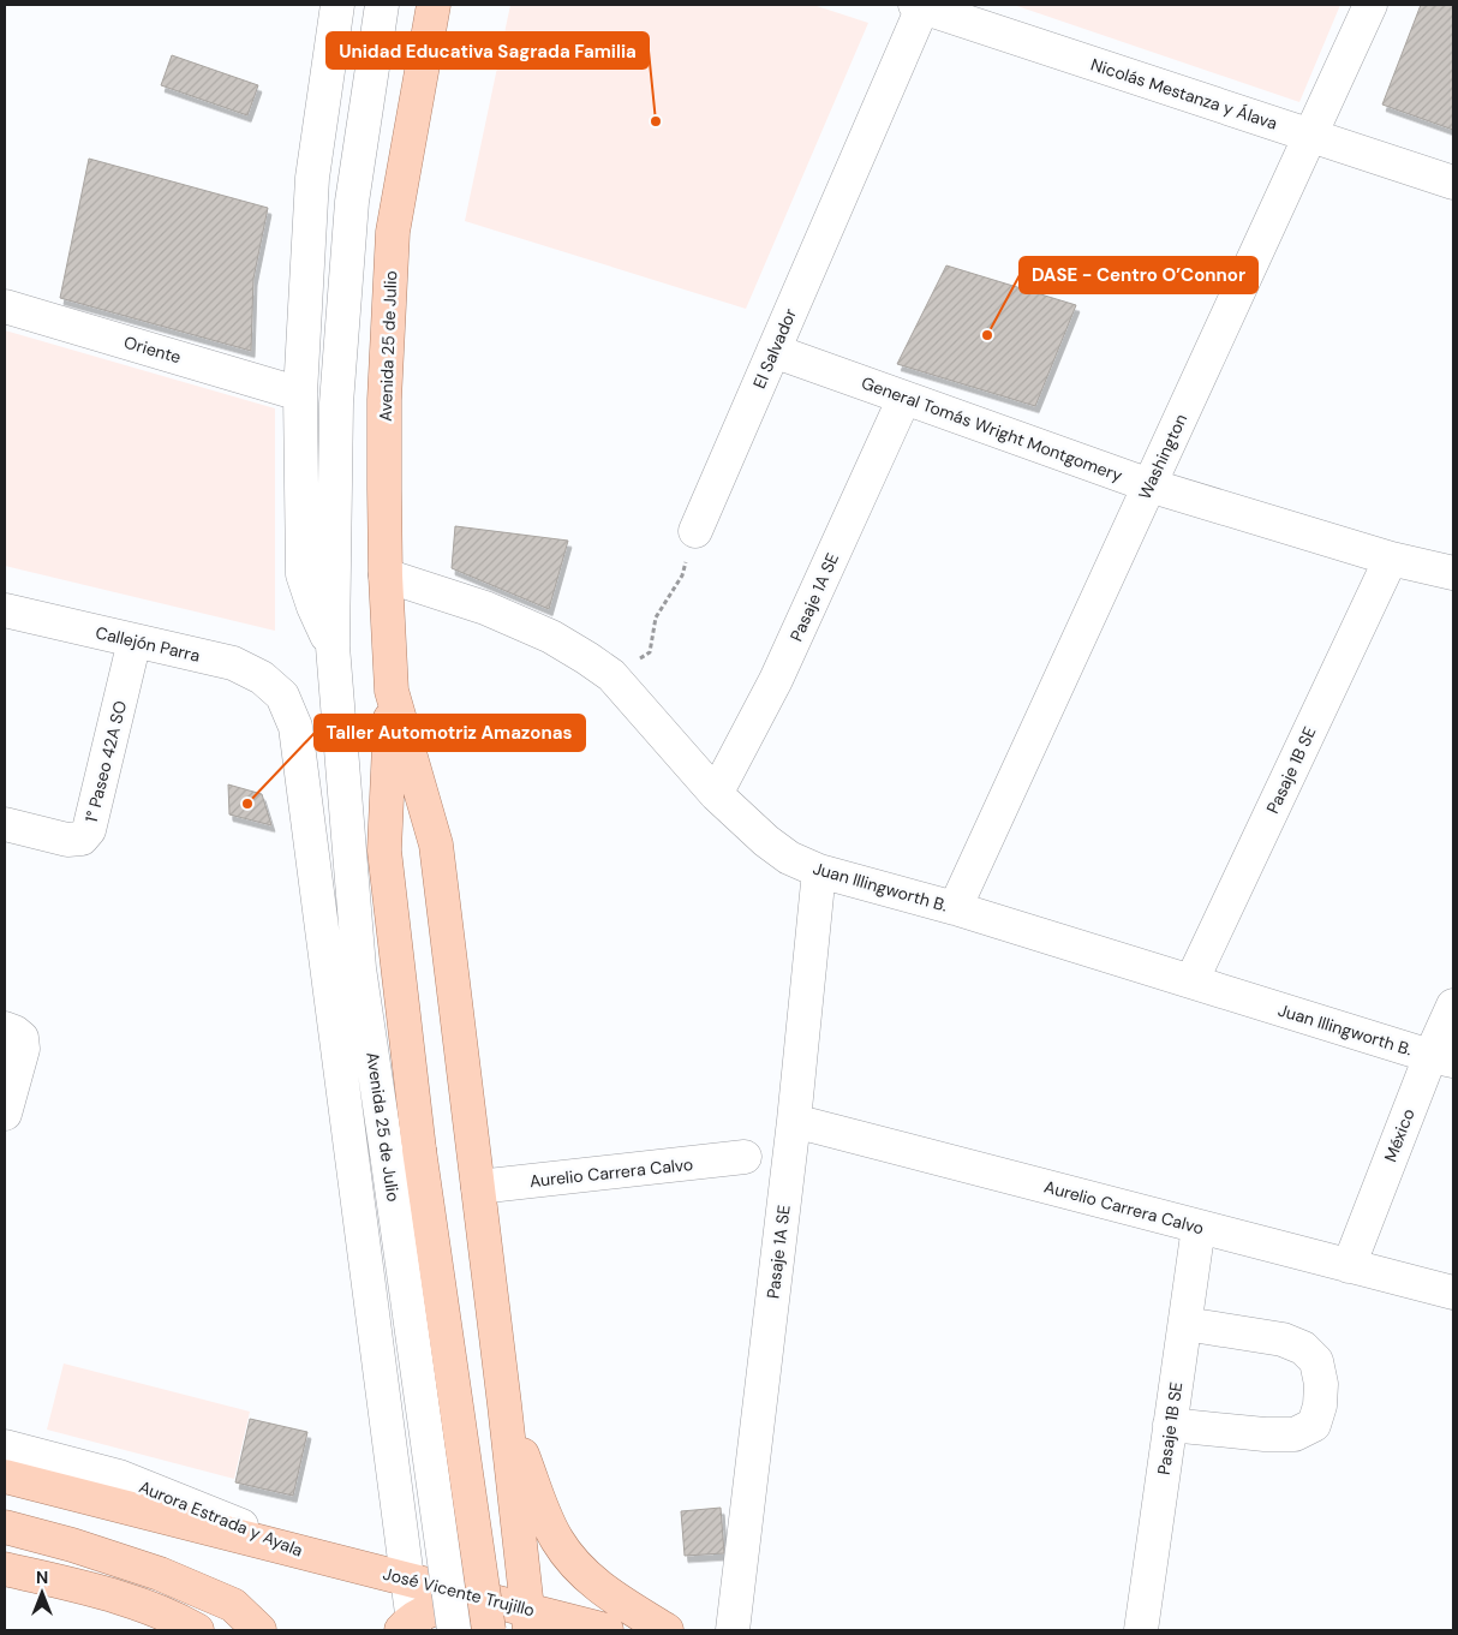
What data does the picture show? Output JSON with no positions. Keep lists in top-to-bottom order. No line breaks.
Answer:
{"streets":{"main road":["Avenida 25 de Julio","Aurora Estrada y Ayala","José Vicente Trujillo"],"street":["Nicolás Mestanza y Álava","El Salvador","Oriente","General Tomás Wright Montgomery","Washington","Pasaje 1A SE","Callejón Parra","1° Paseo 42A SO","Pasaje 1B SE","Juan Illingworth B.","México","Aurelio Carrera Calvo"]},"crossings":[["Nicolás Mestanza y Álava","El Salvador"],["Nicolás Mestanza y Álava","Washington"],["Avenida 25 de Julio","Oriente"],["Avenida 25 de Julio","Callejón Parra"],["Avenida 25 de Julio","Juan Illingworth B."],["Avenida 25 de Julio","Aurelio Carrera Calvo"],["Avenida 25 de Julio","José Vicente Trujillo"],["El Salvador","General Tomás Wright Montgomery"],["General Tomás Wright Montgomery","Washington"],["General Tomás Wright Montgomery","Pasaje 1A SE"],["General Tomás Wright Montgomery","Pasaje 1B SE"],["Washington","Juan Illingworth B."],["Pasaje 1A SE","Juan Illingworth B."],["Pasaje 1A SE","Aurelio Carrera Calvo"],["Callejón Parra","1° Paseo 42A SO"],["Pasaje 1B SE","Juan Illingworth B."],["Pasaje 1B SE","Aurelio Carrera Calvo"],["Juan Illingworth B.","México"],["México","Aurelio Carrera Calvo"],["Aurora Estrada y Ayala","José Vicente Trujillo"]],"places":["Unidad Educativa Sagrada Familia","DASE - Centro O’Connor","Taller Automotriz Amazonas"],"north":"top"}
